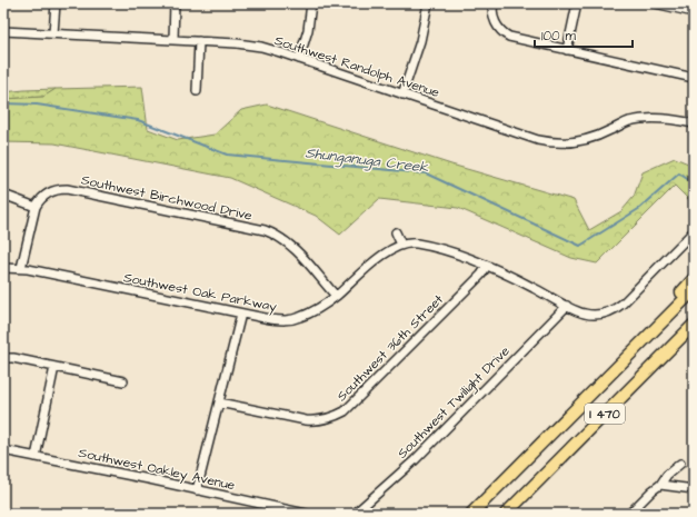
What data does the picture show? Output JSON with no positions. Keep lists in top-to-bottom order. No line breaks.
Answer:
{"streets":{"highway":["I 470"],"street":["Southwest Randolph Avenue","Southwest Birchwood Drive","Southwest Oak Parkway","Southwest 36th Street","Southwest Twilight Drive","Southwest Oakley Avenue"]},"crossings":[["Southwest Birchwood Drive","Southwest Oak Parkway"]],"water":["Shunganuga Creek"],"scale_bar":"100 m"}
